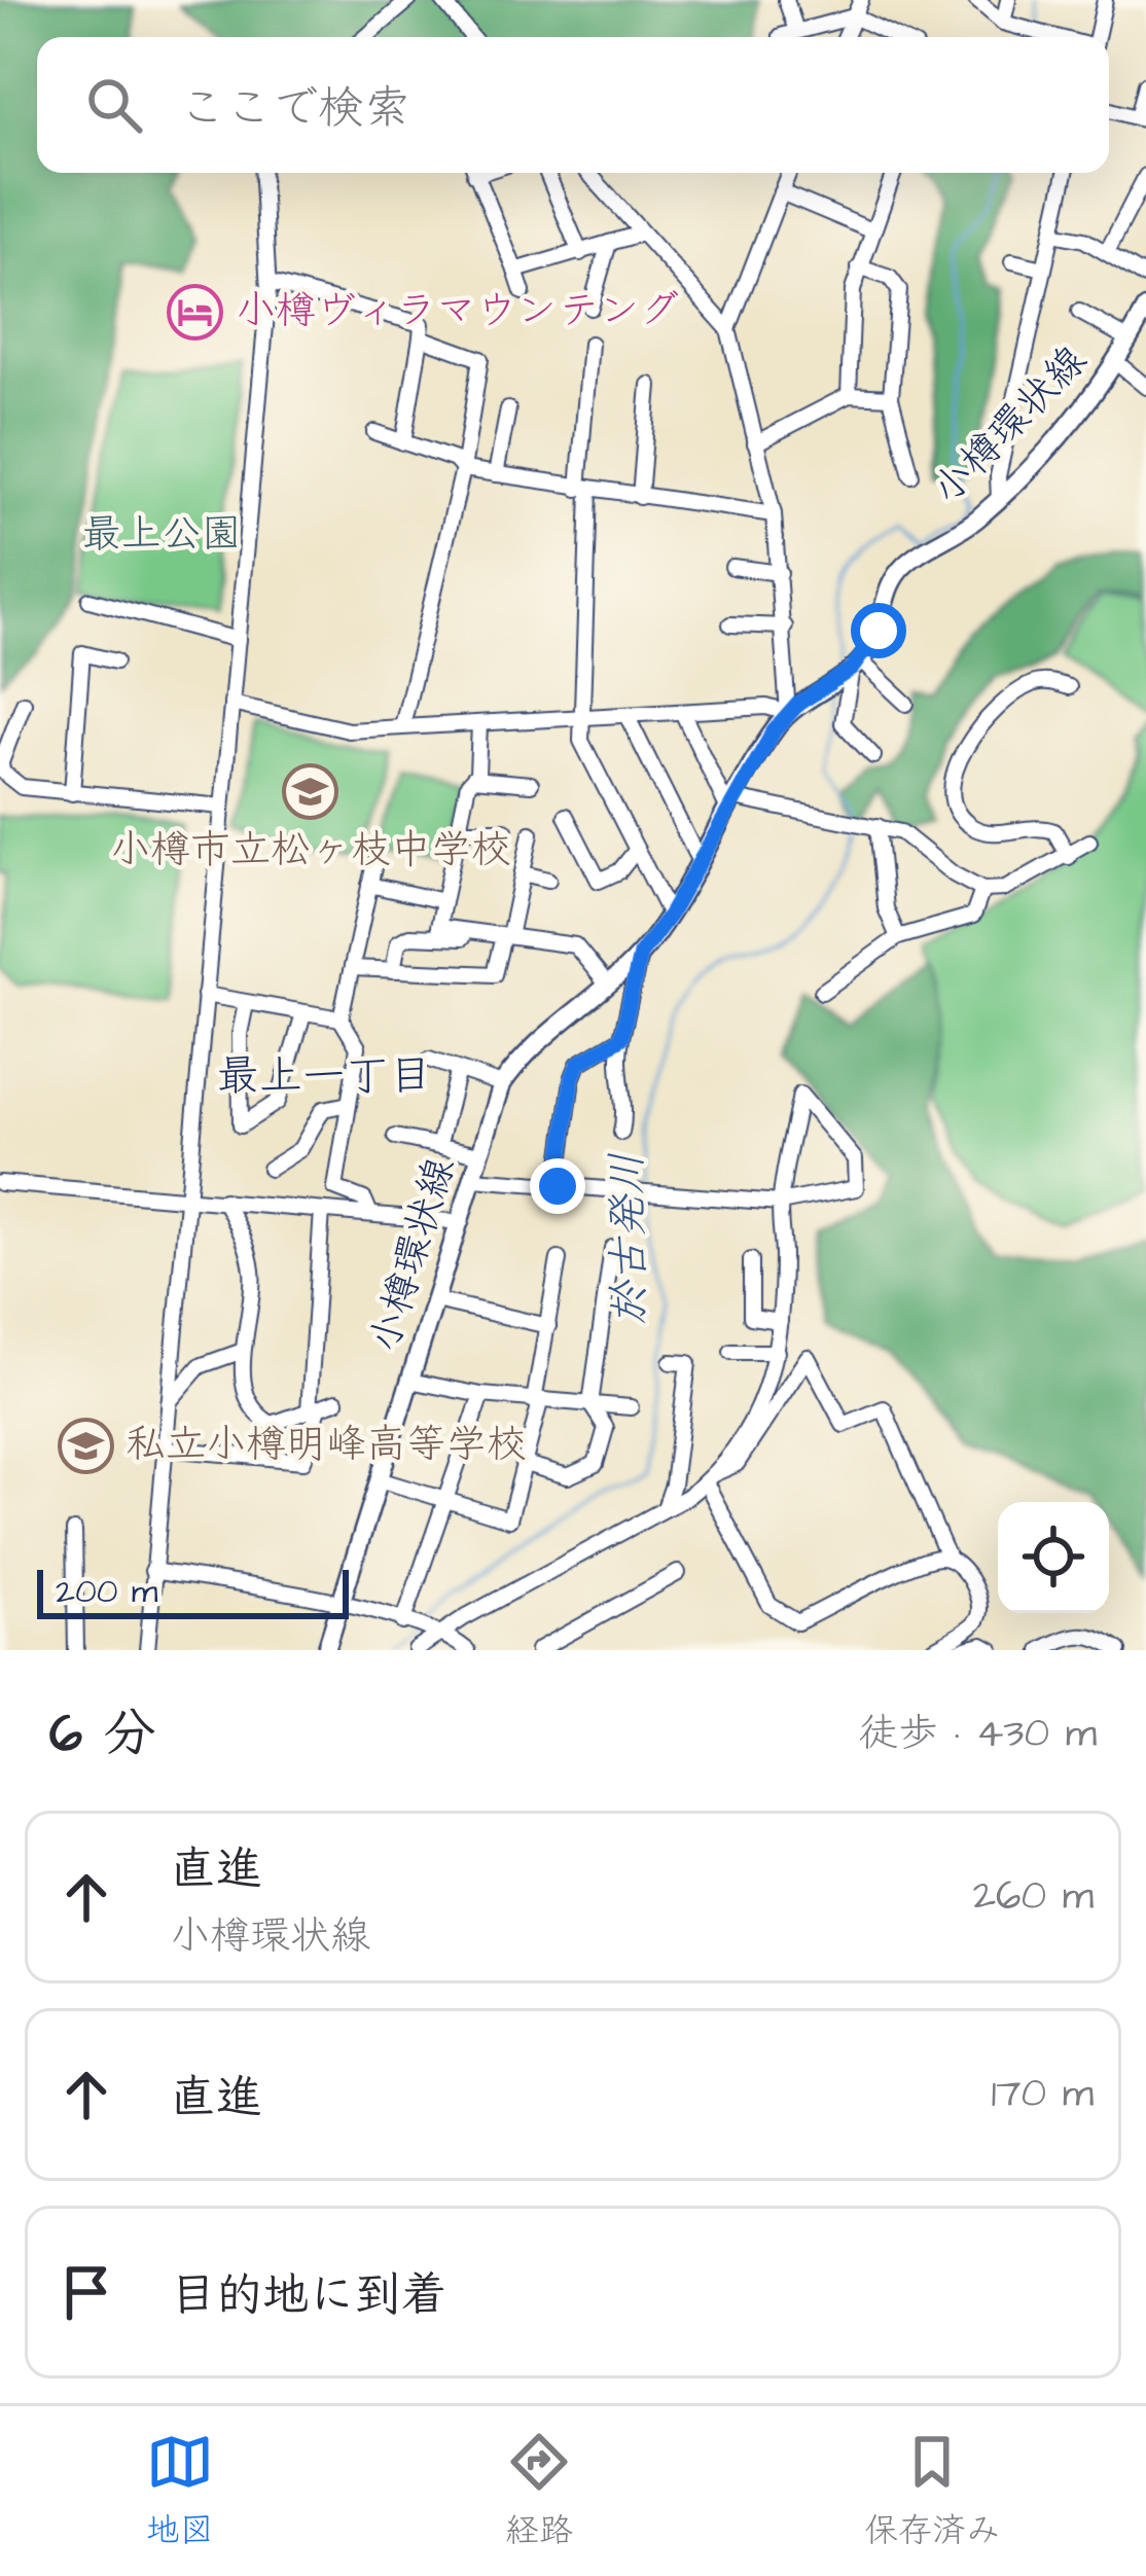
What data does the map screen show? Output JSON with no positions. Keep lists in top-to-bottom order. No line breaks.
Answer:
{"streets":{"main road":["小樽環状線"]},"districts":["最上一丁目"],"water":["於古発川"],"parks":["最上公園"],"places":{"hotel":["小樽ヴィラマウンテング"],"school or university":["小樽市立松ヶ枝中学校","私立小樽明峰高等学校"]},"scale_bar":"200 m","page":{"search":"ここで検索","scale":"200 m","heading":["6 分","徒歩 · 430 m"],"list":[["直進","小樽環状線","260 m"],["直進","170 m"],"目的地に到着"],"nav":["地図","経路","保存済み"]}}
